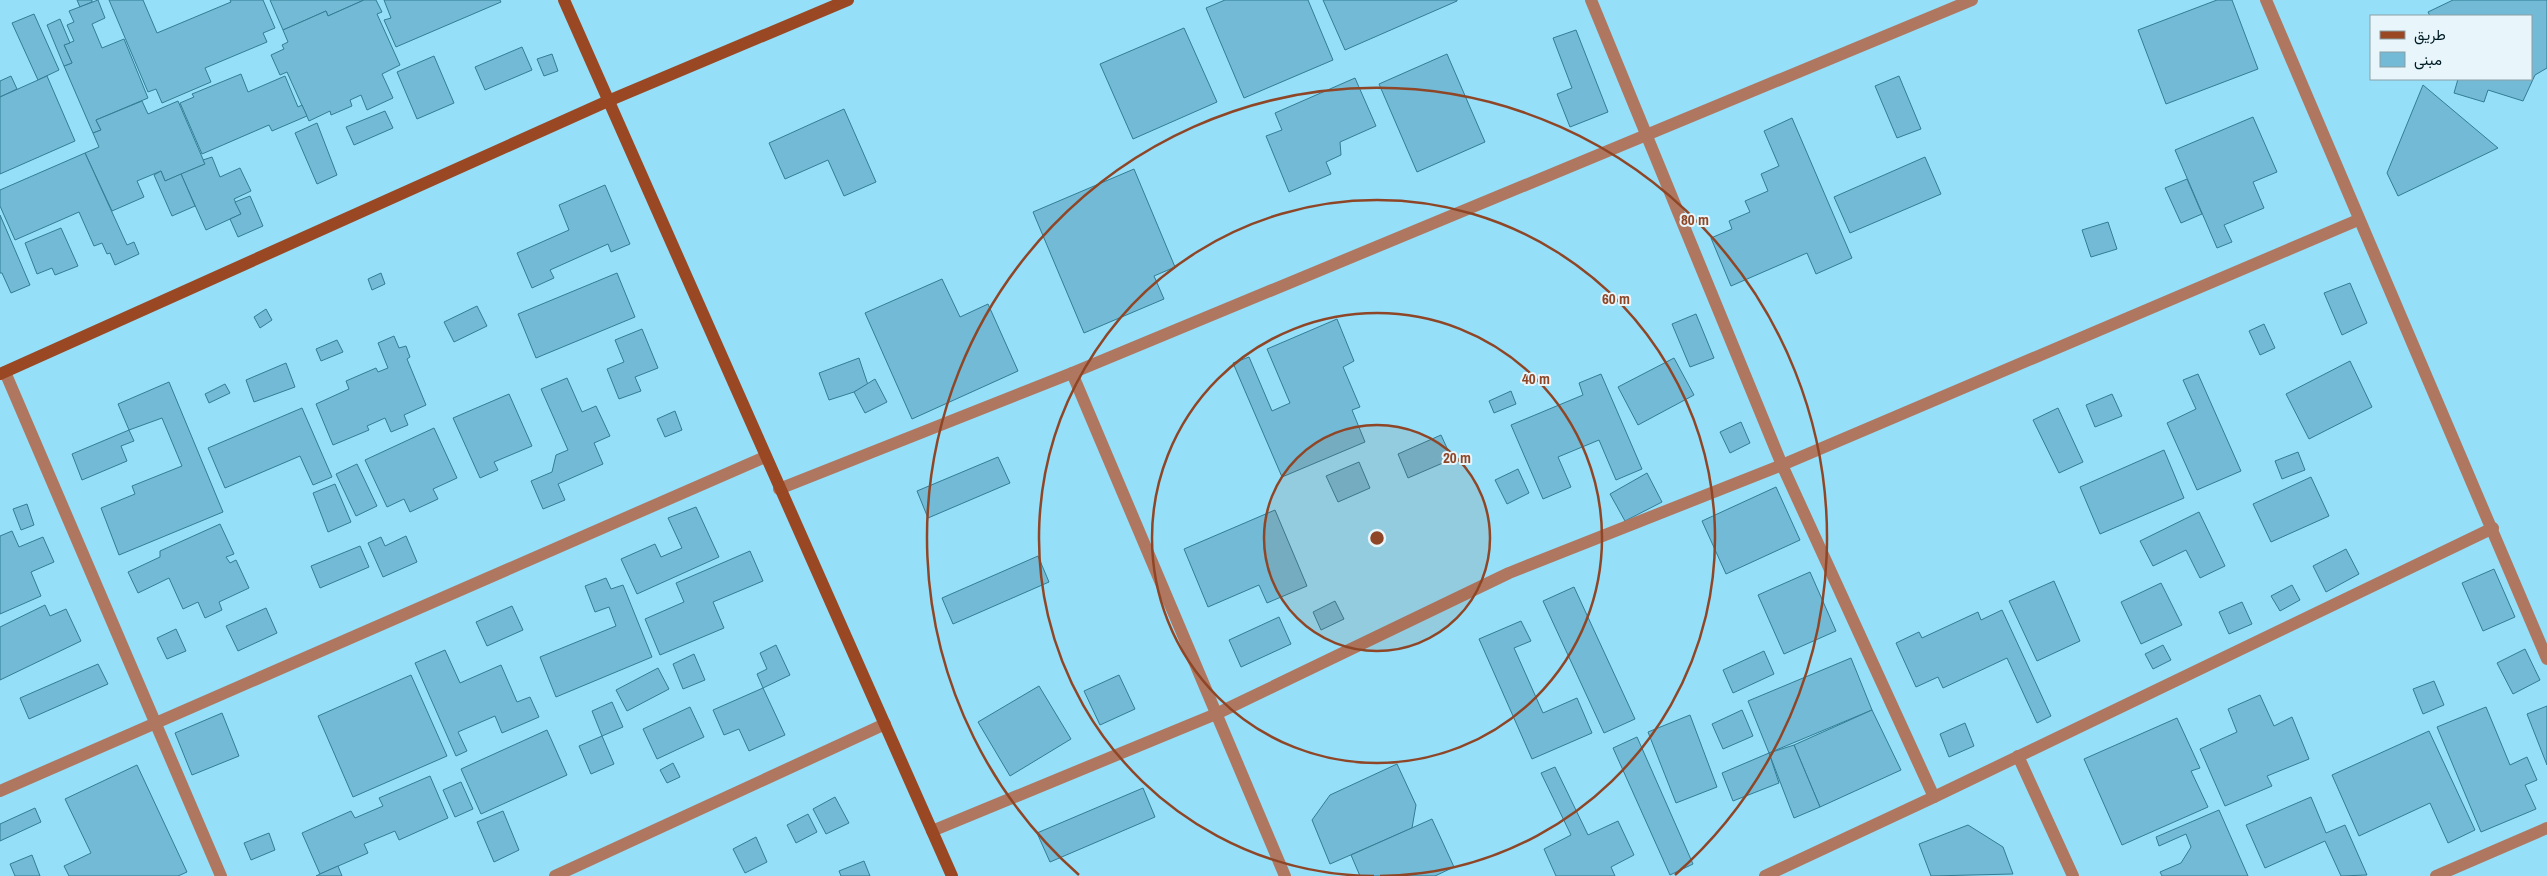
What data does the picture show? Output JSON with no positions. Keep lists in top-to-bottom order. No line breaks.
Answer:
{"legend":["طريق","مبنى"],"rings":["80 m","60 m","40 m","20 m"]}
